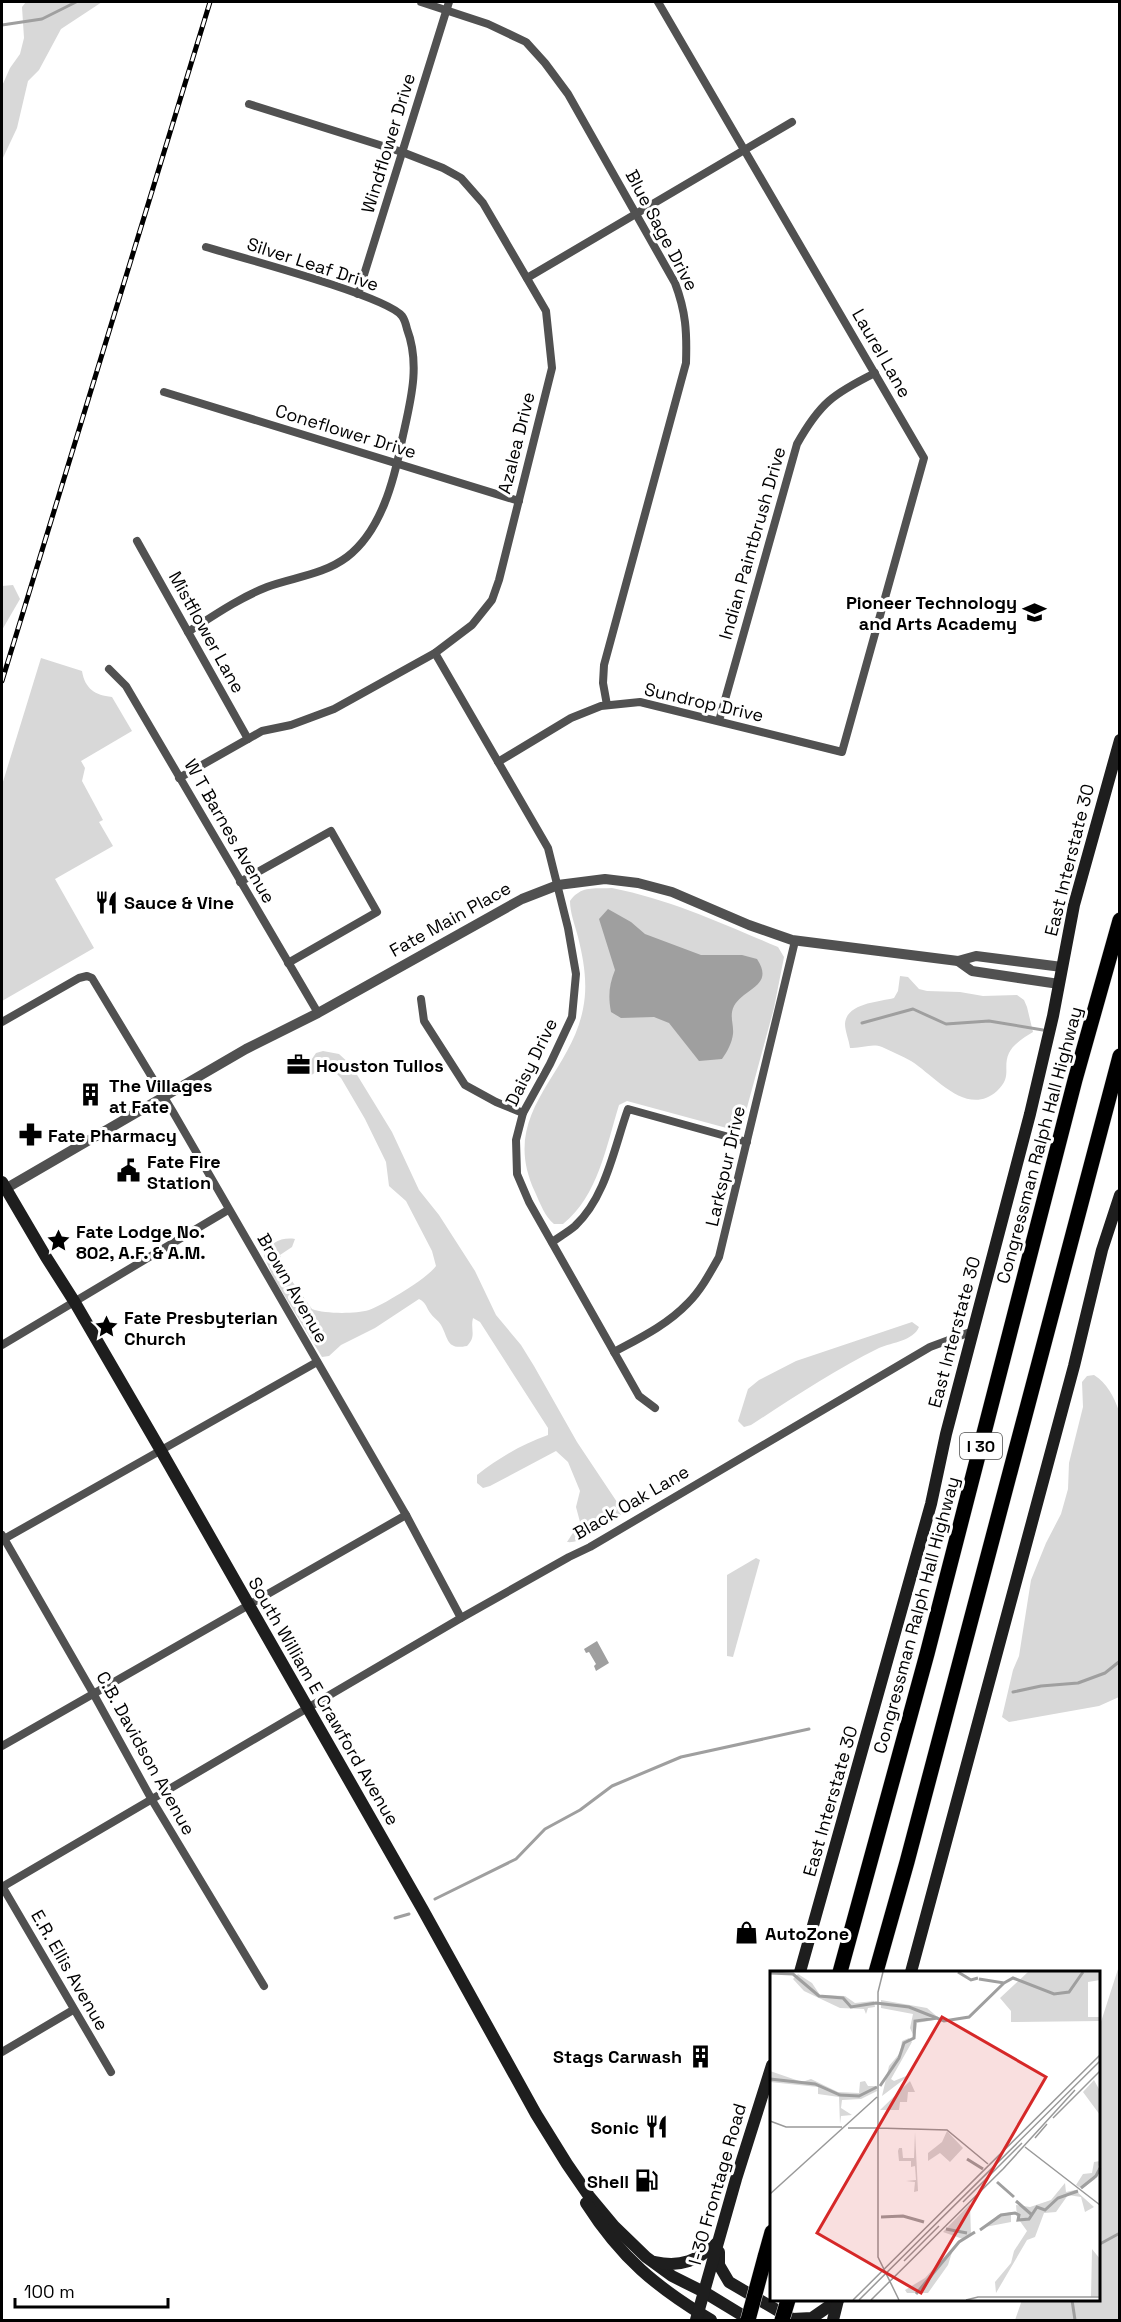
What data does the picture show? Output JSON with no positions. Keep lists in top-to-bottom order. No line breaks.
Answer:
{"streets":{"highway":["Congressman Ralph Hall Highway","I 30"],"main road":["East Interstate 30","South William E Crawford Avenue","I-30 Frontage Road"],"street":["Windflower Drive","Blue Sage Drive","Silver Leaf Drive","Laurel Lane","Coneflower Drive","Azalea Drive","Indian Paintbrush Drive","Mistflower Lane","Sundrop Drive","W T Barnes Avenue","Fate Main Place","Daisy Drive","Larkspur Drive","Brown Avenue","Black Oak Lane","C.B. Davidson Avenue","E.R. Ellis Avenue"]},"crossings":[["Windflower Drive","Blue Sage Drive"],["Windflower Drive","Silver Leaf Drive"],["Windflower Drive","Azalea Drive"],["Blue Sage Drive","Sundrop Drive"],["Silver Leaf Drive","Coneflower Drive"],["Silver Leaf Drive","Mistflower Lane"],["Laurel Lane","Indian Paintbrush Drive"],["Laurel Lane","Sundrop Drive"],["Coneflower Drive","Azalea Drive"],["Azalea Drive","Mistflower Lane"],["Azalea Drive","W T Barnes Avenue"],["Azalea Drive","Daisy Drive"],["Indian Paintbrush Drive","Sundrop Drive"],["Sundrop Drive","Daisy Drive"],["W T Barnes Avenue","Fate Main Place"],["East Interstate 30","Fate Main Place"],["East Interstate 30","Black Oak Lane"],["Fate Main Place","Daisy Drive"],["Fate Main Place","Larkspur Drive"],["Fate Main Place","Brown Avenue"],["Fate Main Place","South William E Crawford Avenue"],["Daisy Drive","Larkspur Drive"],["Brown Avenue","Black Oak Lane"],["Black Oak Lane","South William E Crawford Avenue"],["Black Oak Lane","C.B. Davidson Avenue"],["Black Oak Lane","E.R. Ellis Avenue"]],"places":{"school or university":["Pioneer Technology and Arts Academy"],"restaurant":["Sauce & Vine","Sonic"],"office":["Houston Tullos"],"building":["The Villages at Fate","Stags Carwash"],"pharmacy":["Fate Pharmacy"],"public building":["Fate Fire Station"],"place":["Fate Lodge No. 802, A.F. & A.M.","Fate Presbyterian Church"],"shop":["AutoZone"],"fuel station":["Shell"]},"scale_bar":"100 m"}
